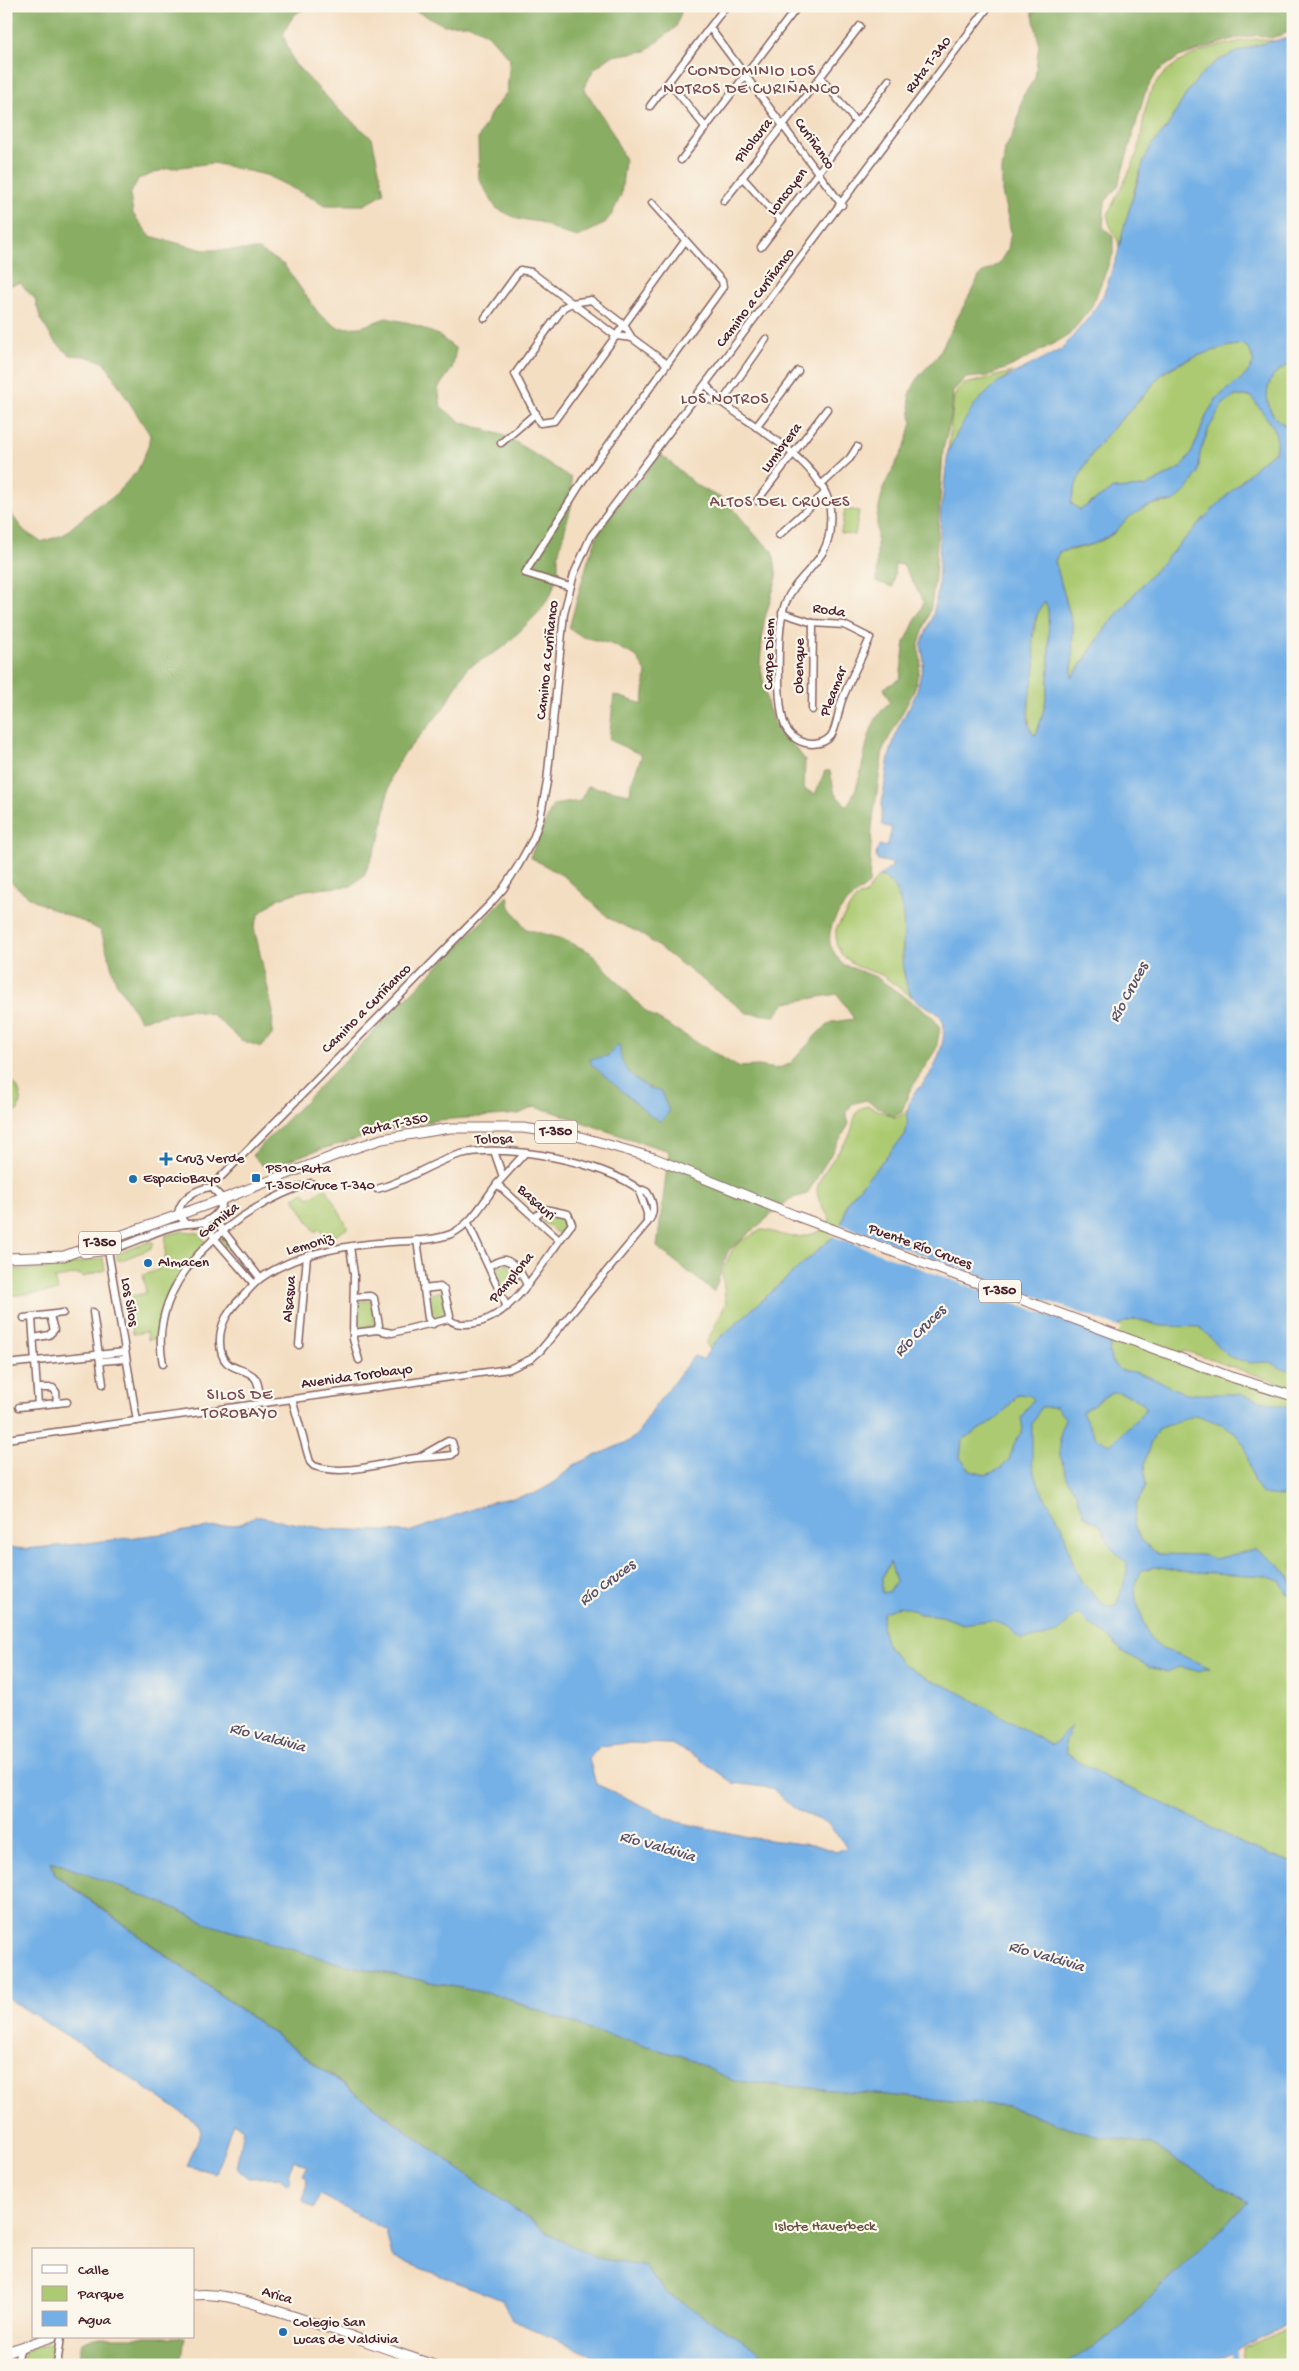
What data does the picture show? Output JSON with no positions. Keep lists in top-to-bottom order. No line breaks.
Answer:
{"streets":{"main road":["Ruta T-350","T-350","Puente Río Cruces","Arica"],"street":["Ruta T-340","Pilolcura","Curiñanco","Loncoyen","Camino a Curiñanco","Lumbrera","Roda","Carpe Diem","Obenque","Pleamar","Tolosa","Basauri","Gernika","Lemoniz","Pamplona","Alsasua","Los Silos","Avenida Torobayo"]},"crossings":[["Ruta T-340","Camino a Curiñanco"],["Pilolcura","Curiñanco"],["Curiñanco","Loncoyen"],["Curiñanco","Camino a Curiñanco"],["Camino a Curiñanco","Carpe Diem"],["Camino a Curiñanco","Ruta T-350"],["Lumbrera","Carpe Diem"],["Roda","Carpe Diem"],["Roda","Obenque"],["Roda","Pleamar"],["Carpe Diem","Pleamar"],["Ruta T-350","Puente Río Cruces"],["Tolosa","Lemoniz"],["Tolosa","Avenida Torobayo"],["Basauri","Lemoniz"],["Basauri","Pamplona"],["Lemoniz","Alsasua"],["Lemoniz","Avenida Torobayo"],["Los Silos","Avenida Torobayo"]],"districts":["CONDOMINIO LOS NOTROS DE CURIÑANCO","LOS NOTROS","ALTOS DEL CRUCES","SILOS DE TOROBAYO"],"water":["Río Cruces","Río Valdivia"],"parks":["Islote Haverbeck"],"places":{"health":["Cruz Verde"],"transit":["P510-Ruta T-350/Cruce T-340"],"other":["EspacioBayo","Almacen","Colegio San Lucas de Valdivia"]},"legend":["Calle","Parque","Agua"]}
